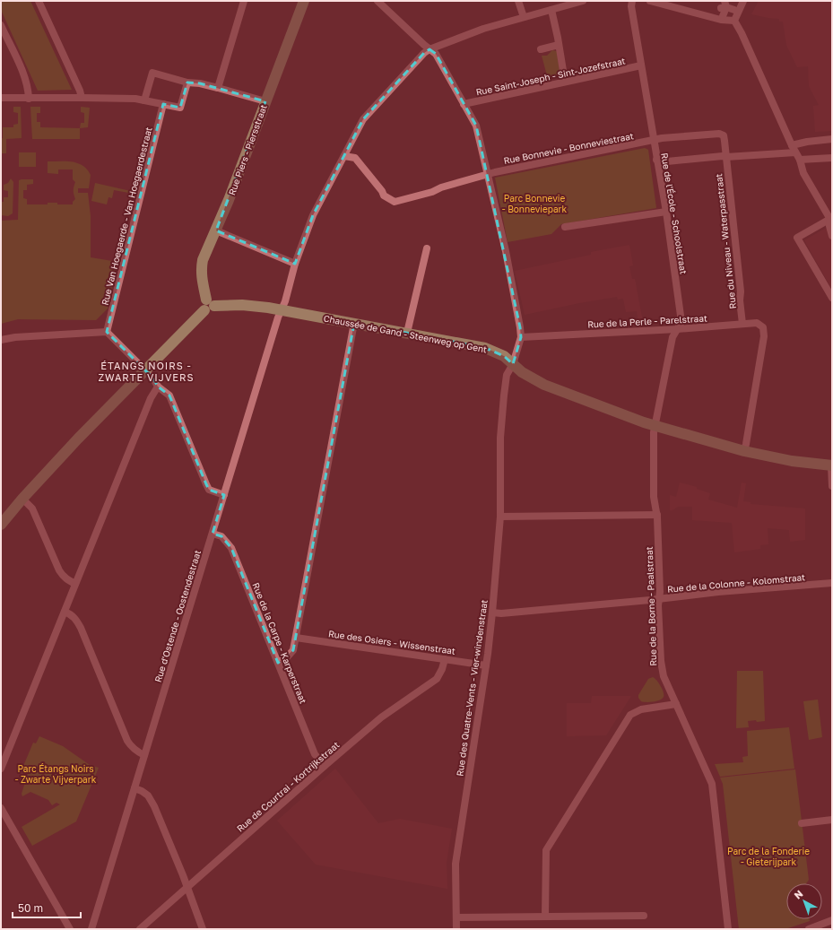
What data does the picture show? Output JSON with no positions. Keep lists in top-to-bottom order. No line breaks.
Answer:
{"streets":{"street":["Rue Saint-Joseph - Sint-Jozefstraat","Rue Bonnevie - Bonneviestraat","Rue Piers - Piersstraat","Rue de l'École - Schoolstraat","Rue Van Hoegaerde - Van Hoegaerdestraat","Rue du Niveau - Waterpasstraat","Rue de la Perle - Parelstraat","Chaussée de Gand - Steenweg op Gent","Rue de la Colonne - Kolomstraat","Rue de la Borne - Paalstraat","Rue d'Ostende - Oostendestraat","Rue des Osiers - Wissenstraat","Rue de la Carpe - Karperstraat","Rue des Quatre-Vents - Vier-windenstraat","Rue de Courtrai - Kortrijkstraat"]},"crossings":[["Rue Saint-Joseph - Sint-Jozefstraat","Rue de l'École - Schoolstraat"],["Rue Bonnevie - Bonneviestraat","Rue de l'École - Schoolstraat"],["Rue Bonnevie - Bonneviestraat","Rue du Niveau - Waterpasstraat"],["Rue Bonnevie - Bonneviestraat","Rue d'Ostende - Oostendestraat"],["Rue Piers - Piersstraat","Chaussée de Gand - Steenweg op Gent"],["Rue de l'École - Schoolstraat","Rue de la Perle - Parelstraat"],["Rue de l'École - Schoolstraat","Chaussée de Gand - Steenweg op Gent"],["Rue de l'École - Schoolstraat","Rue de la Borne - Paalstraat"],["Rue du Niveau - Waterpasstraat","Rue de la Perle - Parelstraat"],["Rue de la Perle - Parelstraat","Chaussée de Gand - Steenweg op Gent"],["Rue de la Perle - Parelstraat","Rue des Quatre-Vents - Vier-windenstraat"],["Chaussée de Gand - Steenweg op Gent","Rue de la Borne - Paalstraat"],["Chaussée de Gand - Steenweg op Gent","Rue d'Ostende - Oostendestraat"],["Chaussée de Gand - Steenweg op Gent","Rue des Quatre-Vents - Vier-windenstraat"],["Rue de la Colonne - Kolomstraat","Rue de la Borne - Paalstraat"],["Rue de la Colonne - Kolomstraat","Rue des Quatre-Vents - Vier-windenstraat"],["Rue d'Ostende - Oostendestraat","Rue de la Carpe - Karperstraat"],["Rue des Osiers - Wissenstraat","Rue des Quatre-Vents - Vier-windenstraat"],["Rue des Osiers - Wissenstraat","Rue de Courtrai - Kortrijkstraat"],["Rue de la Carpe - Karperstraat","Rue de Courtrai - Kortrijkstraat"]],"districts":["ÉTANGS NOIRS - ZWARTE VIJVERS"],"parks":["Parc Bonnevie - Bonneviepark","Parc Étangs Noirs - Zwarte Vijverpark","Parc de la Fonderie - Gieterijpark"],"scale_bar":"50 m","north":"top left"}
